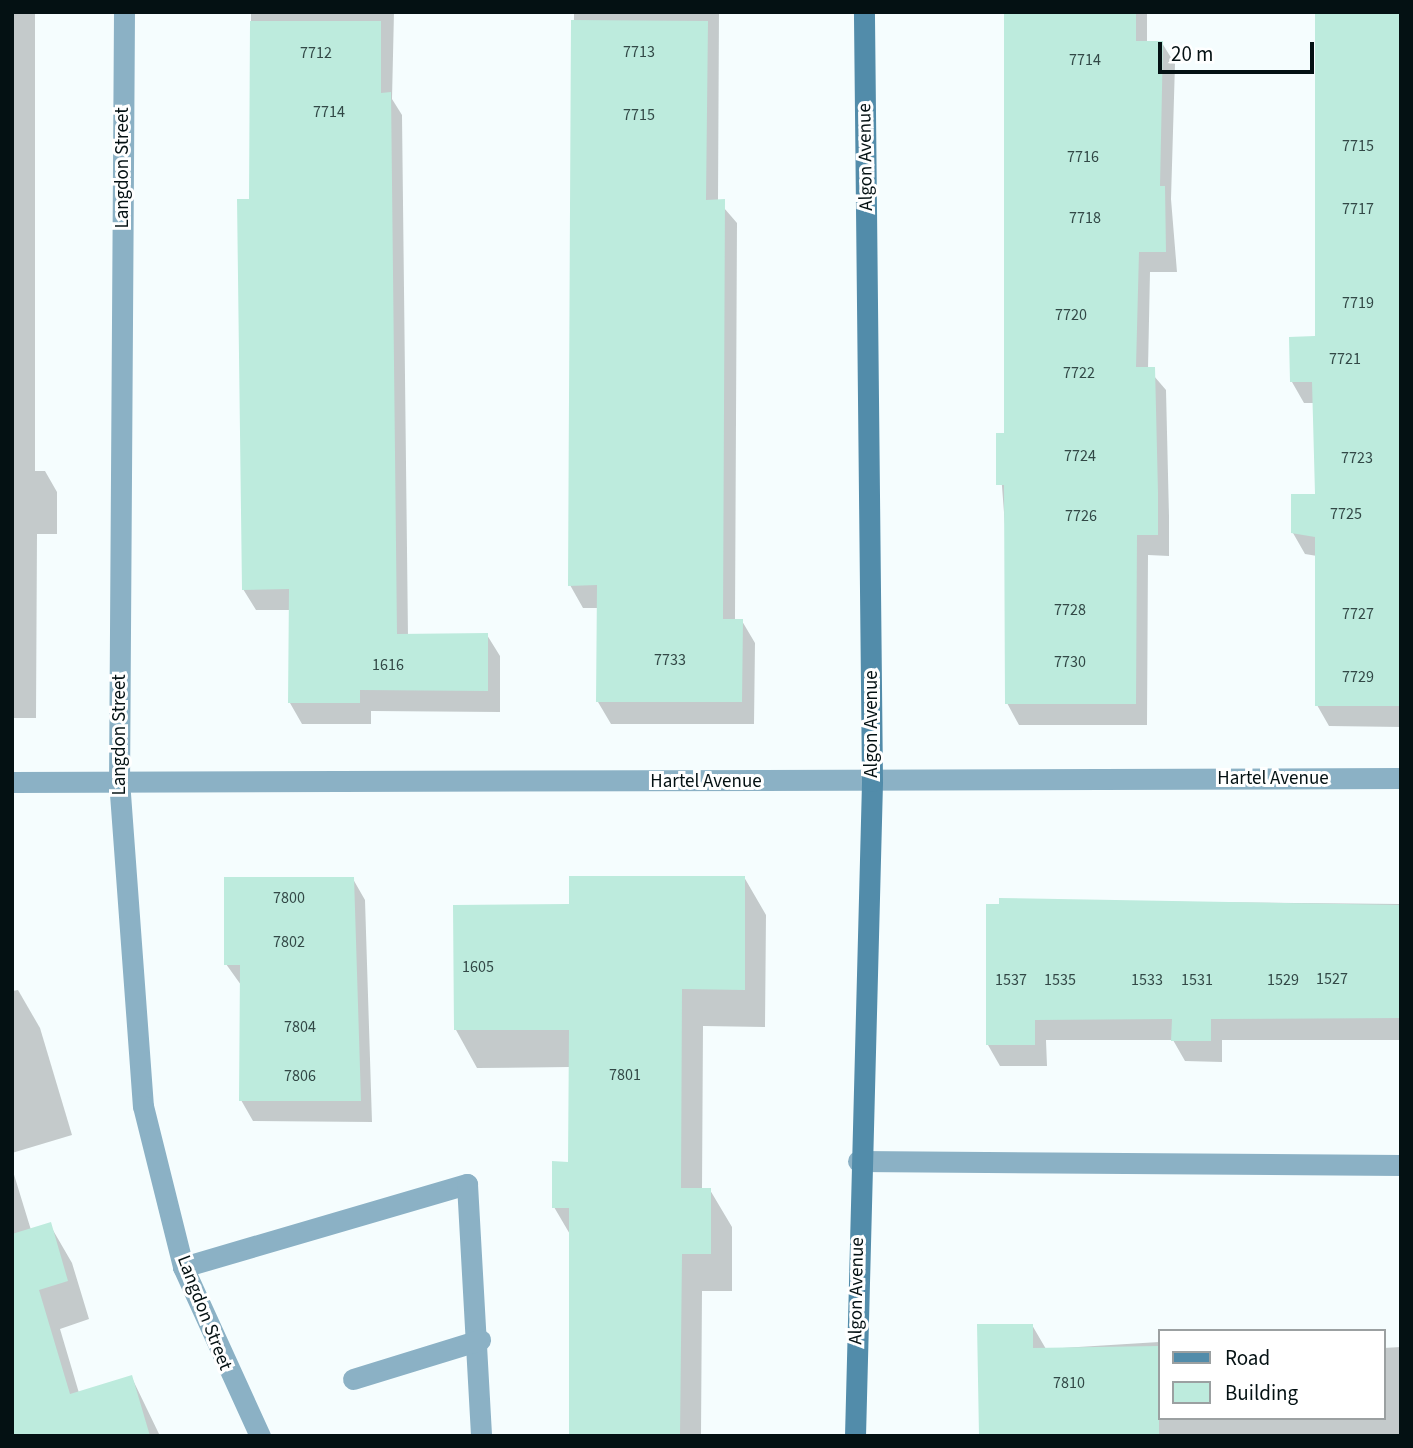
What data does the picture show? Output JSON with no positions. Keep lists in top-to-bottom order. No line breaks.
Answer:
{"streets":{"street":["Algon Avenue","Langdon Street","Hartel Avenue"]},"crossings":[["Algon Avenue","Hartel Avenue"],["Langdon Street","Hartel Avenue"]],"house_numbers":["7713","7712","7714","7714","7715","7715","7716","7717","7718","7719","7720","7721","7722","7724","7723","7725","7726","7728","7727","7733","7730","1616","7729","7800","7802","1605","1527","1537","1535","1533","1531","1529","7804","7801","7806","7810"],"legend":["Road","Building"],"scale_bar":"20 m"}
